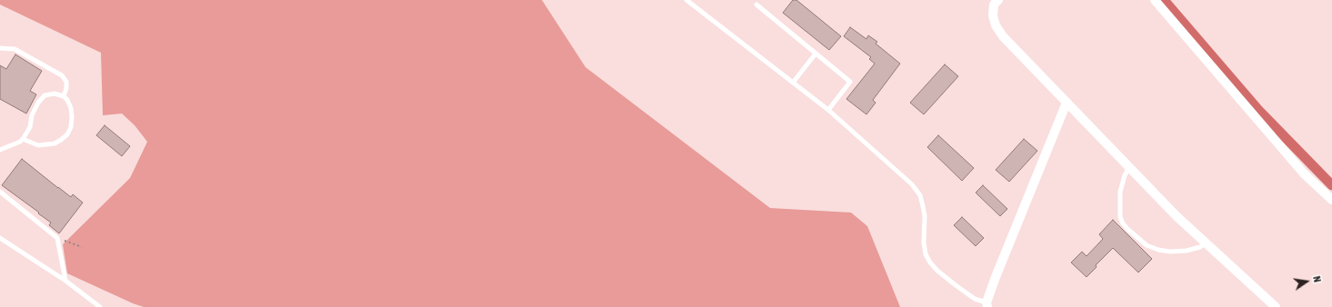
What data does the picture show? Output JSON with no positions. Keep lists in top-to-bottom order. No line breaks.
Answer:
{"north":"right"}
